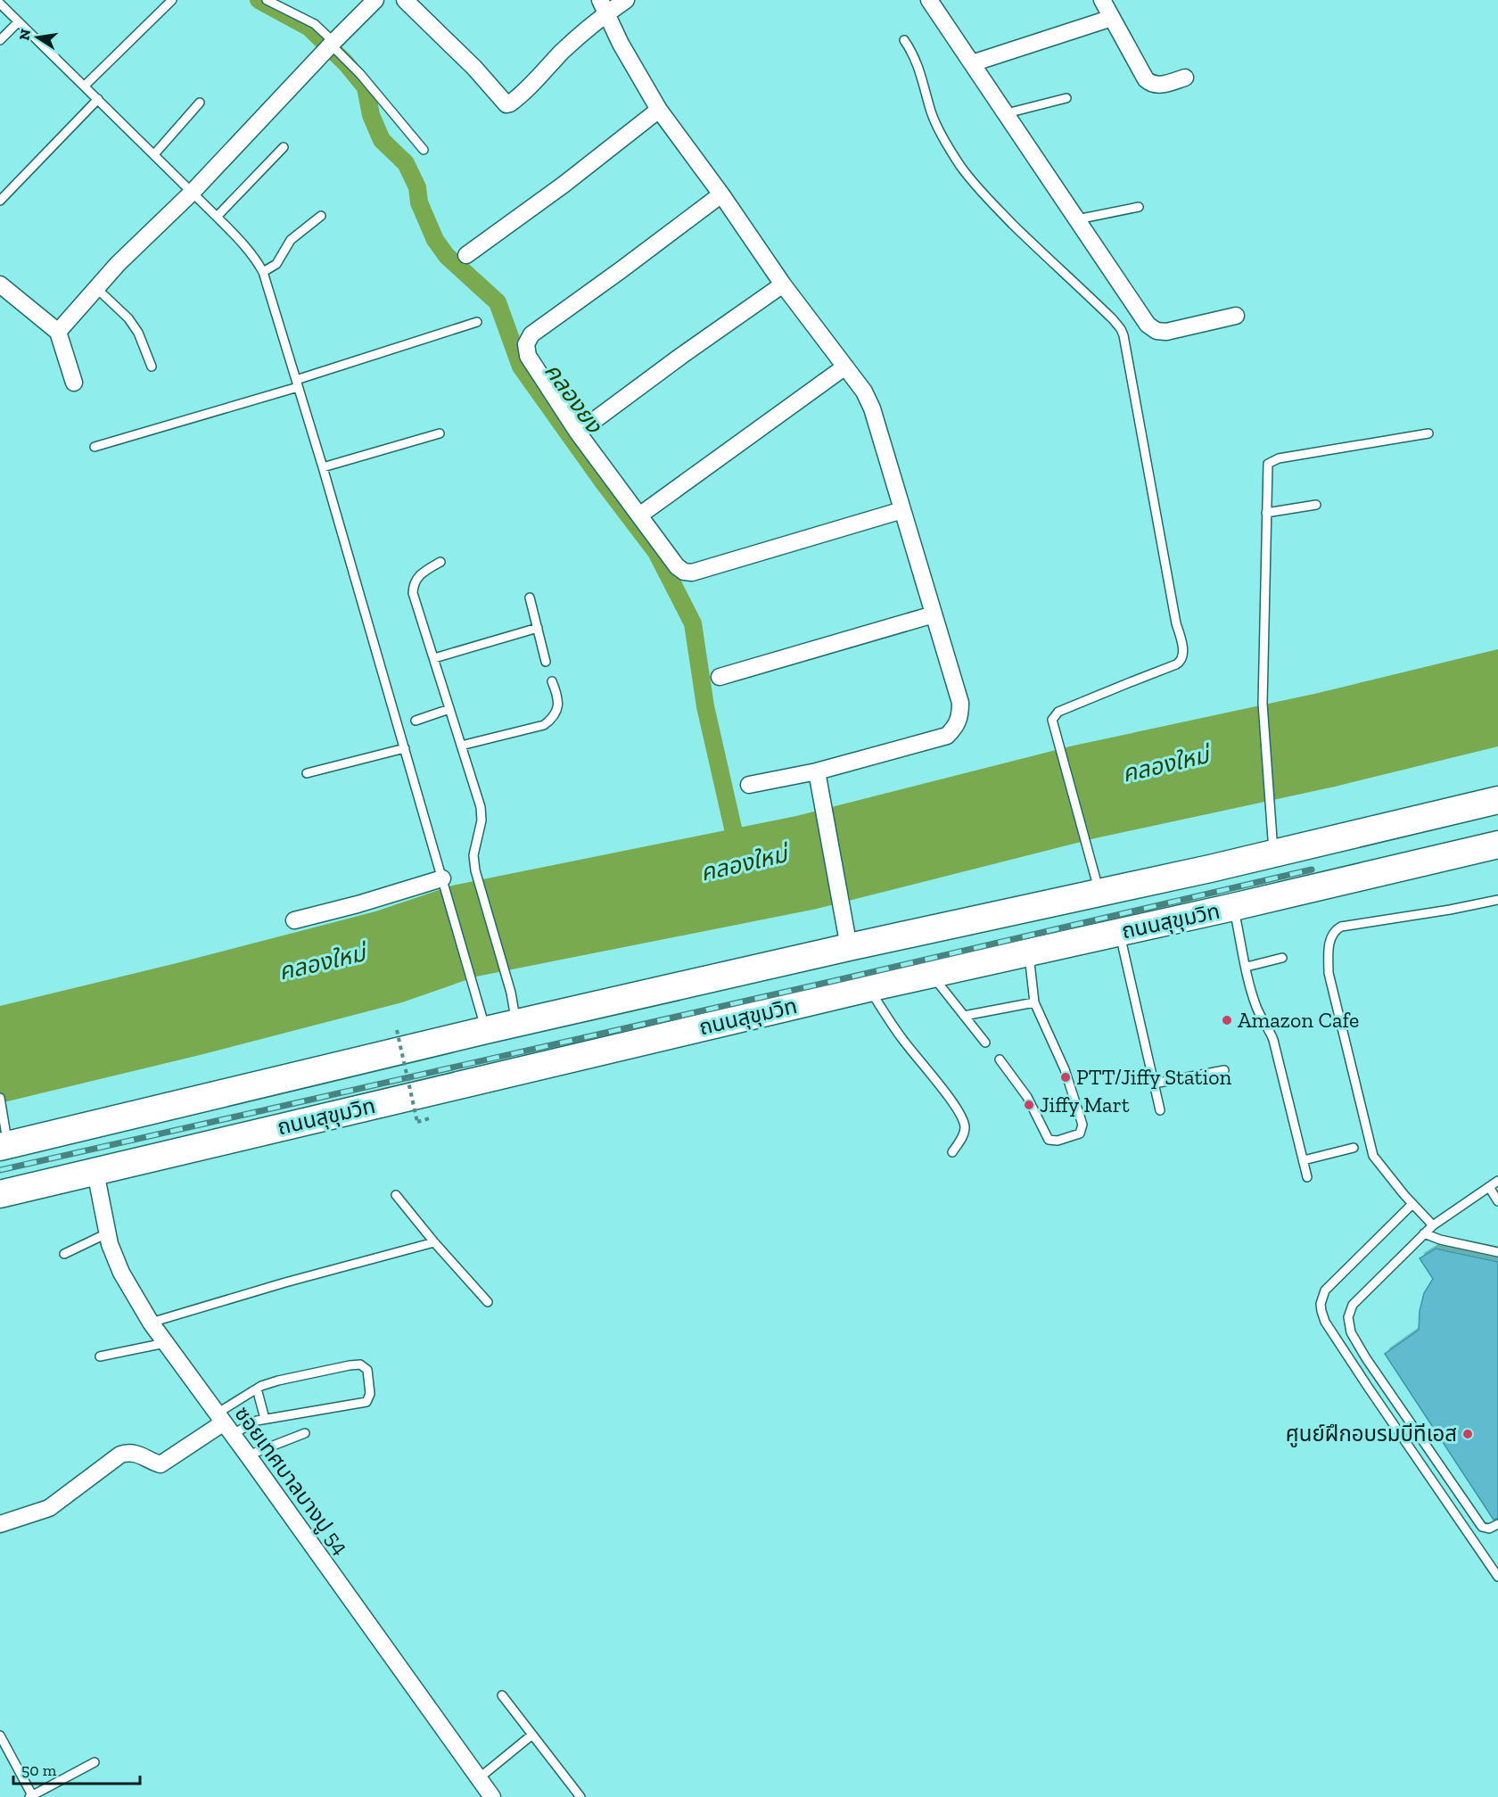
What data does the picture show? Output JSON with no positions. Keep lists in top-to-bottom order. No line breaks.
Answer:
{"streets":{"highway":["ถนนสุขุมวิท"],"street":["ซอยเทศบาลบางปู 54"]},"crossings":[["ถนนสุขุมวิท","ซอยเทศบาลบางปู 54"]],"water":["คลองยง","คลองใหม่"],"places":["Amazon Cafe","PTT/Jiffy Station","Jiffy Mart","ศูนย์ฝึกอบรมบีทีเอส"],"scale_bar":"50 m","north":"left"}
